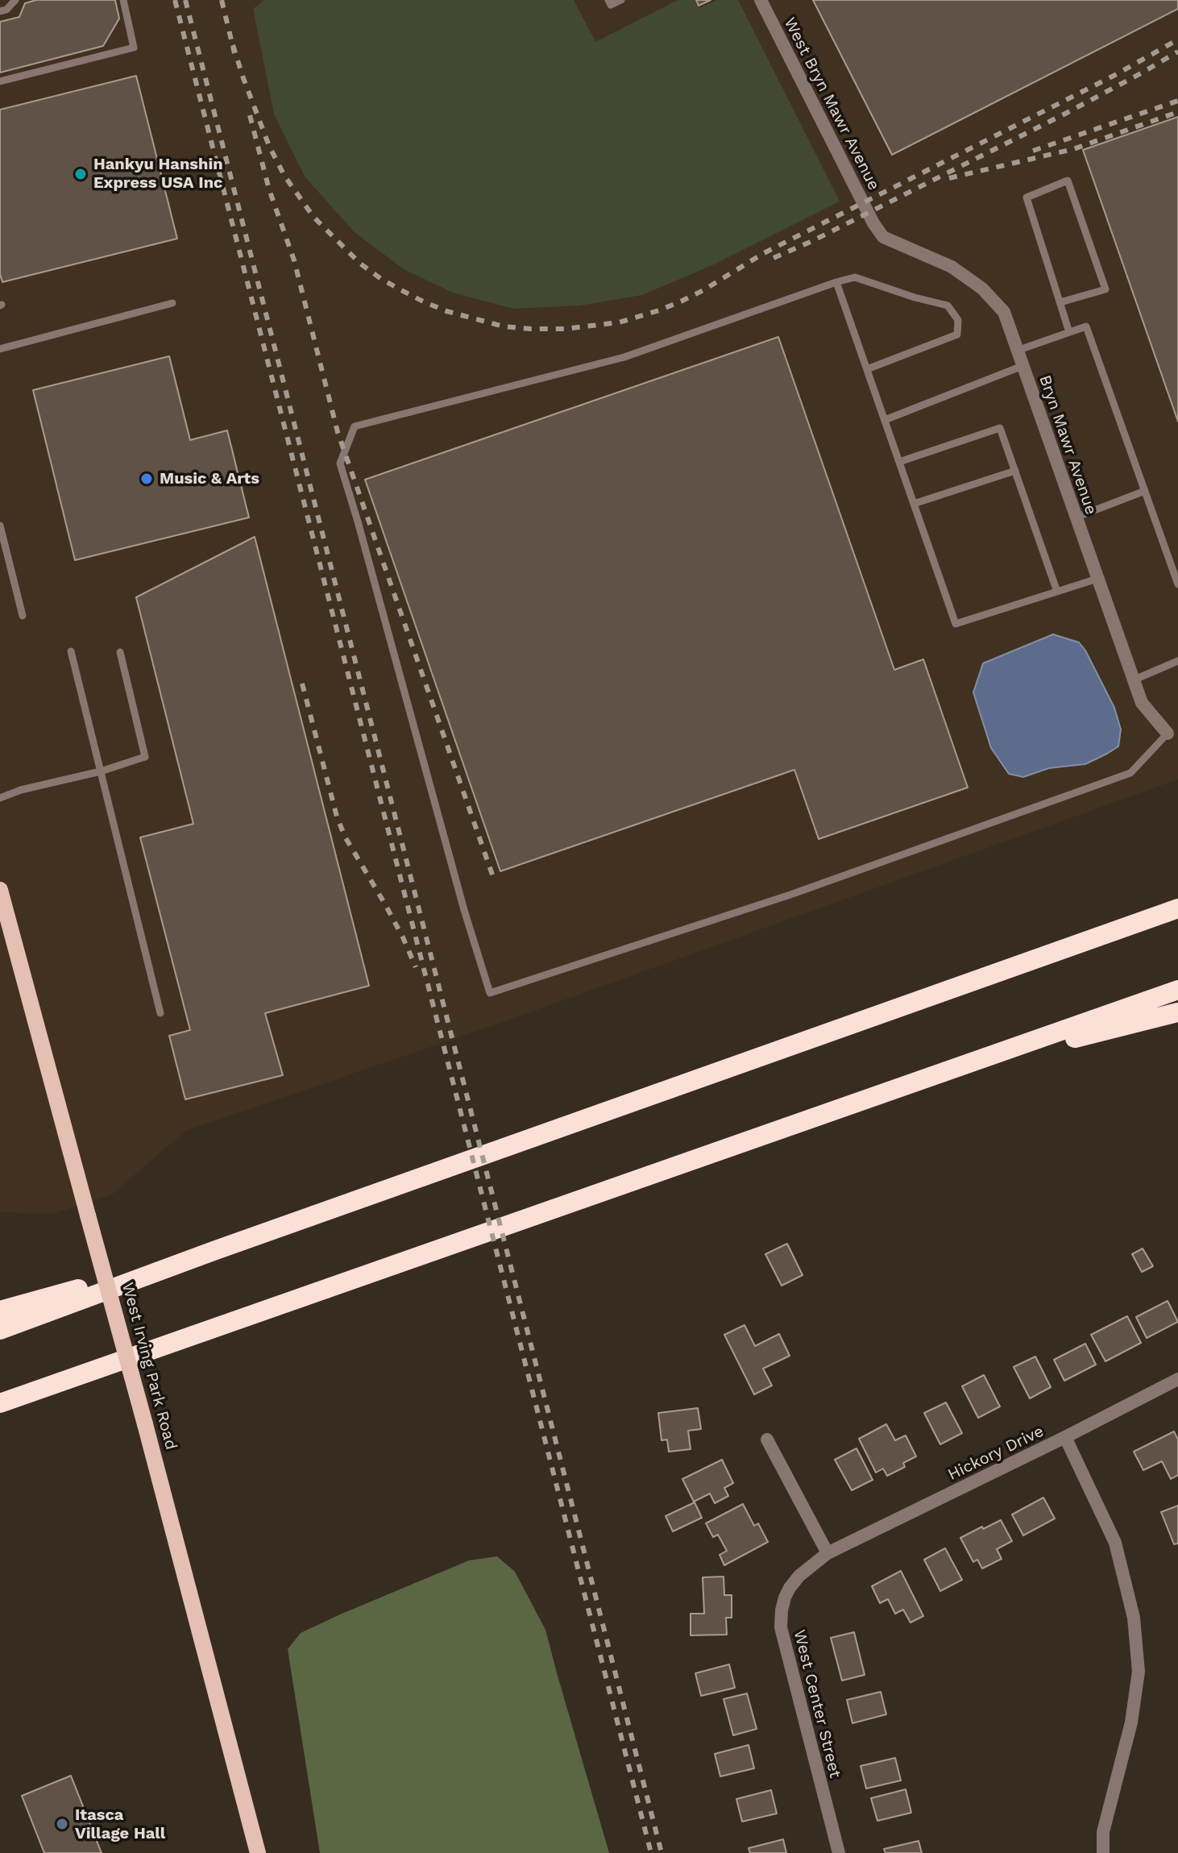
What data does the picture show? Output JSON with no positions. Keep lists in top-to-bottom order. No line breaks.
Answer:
{"streets":{"main road":["West Irving Park Road"],"street":["West Bryn Mawr Avenue","Bryn Mawr Avenue","Hickory Drive","West Center Street"]},"crossings":[["West Bryn Mawr Avenue","Bryn Mawr Avenue"],["Hickory Drive","West Center Street"]],"places":["Hankyu Hanshin Express USA Inc","Music & Arts","Itasca Village Hall"]}
